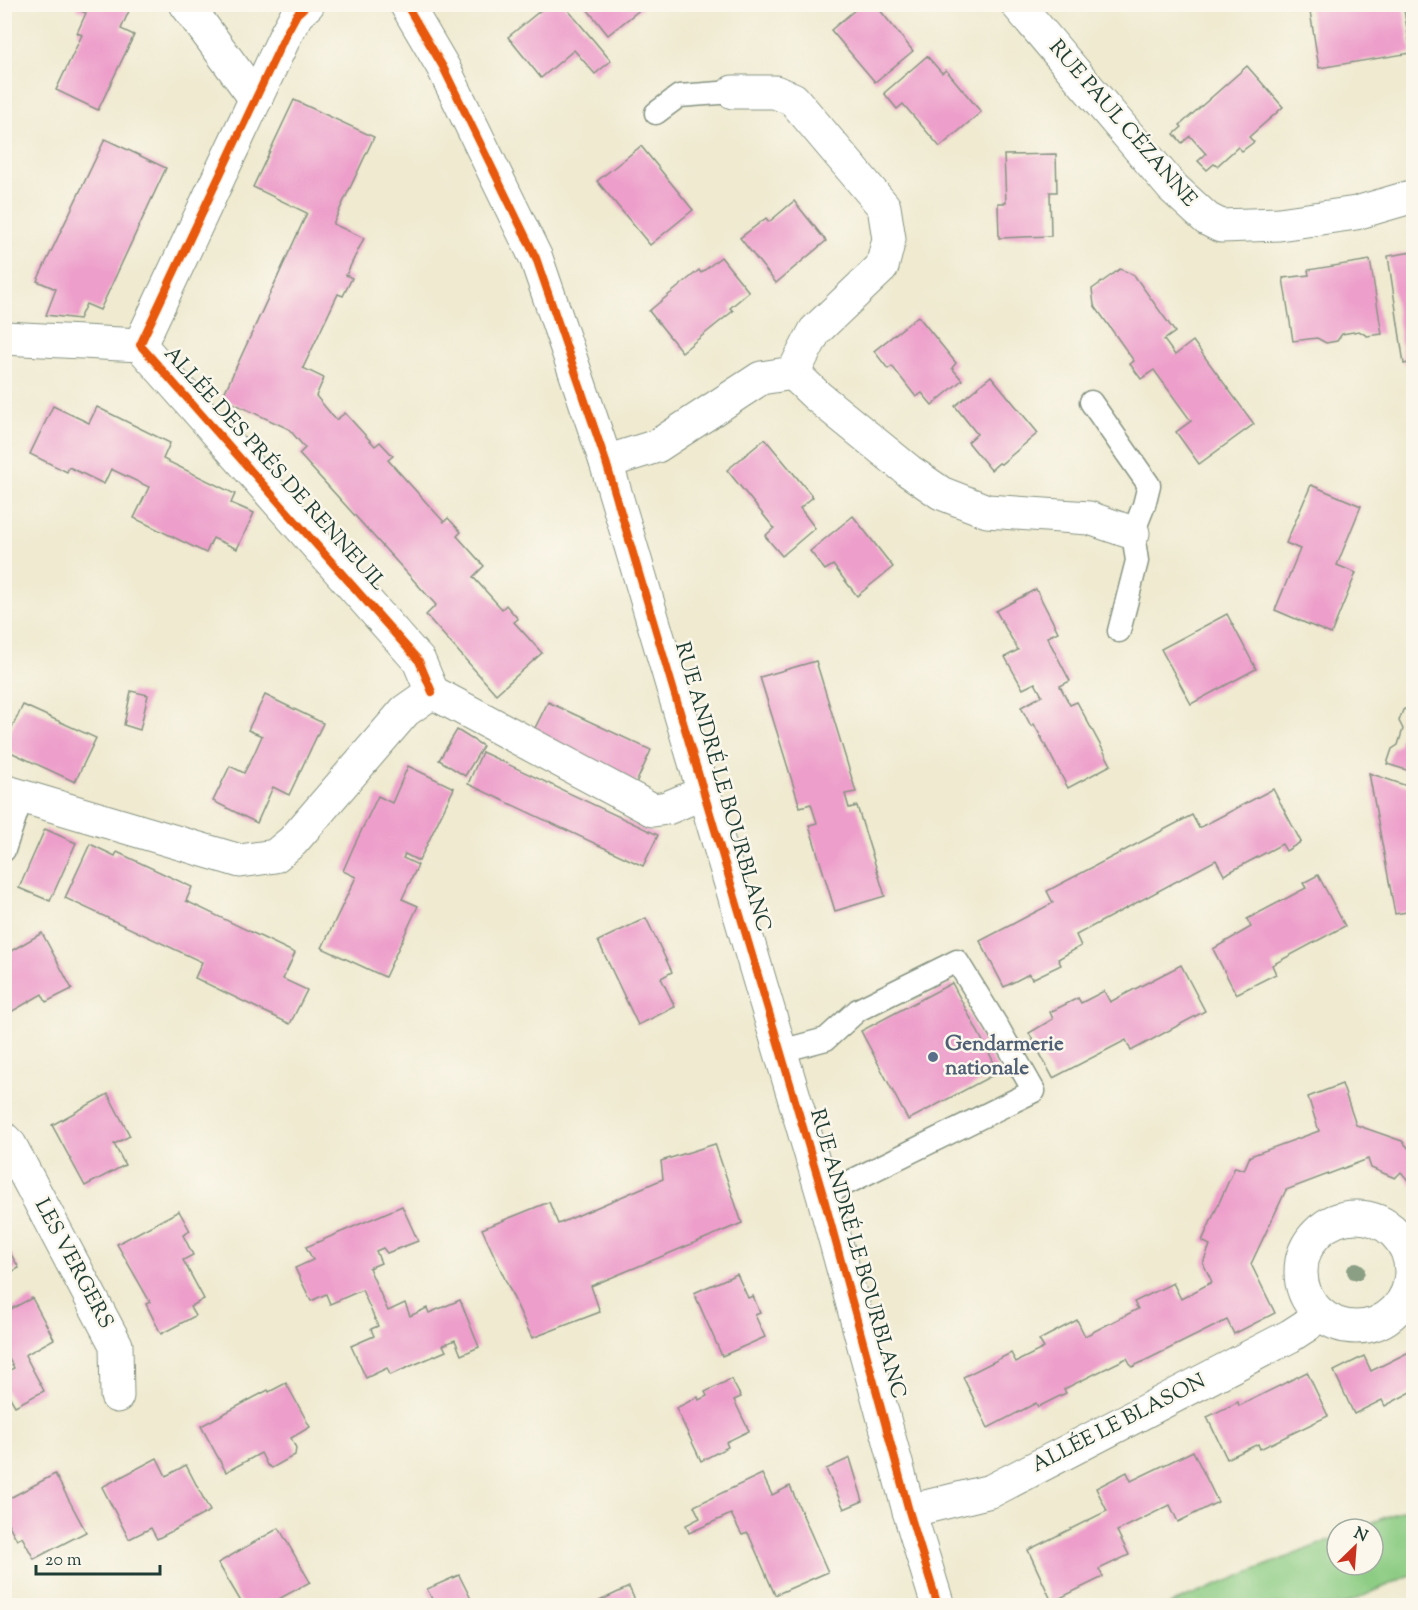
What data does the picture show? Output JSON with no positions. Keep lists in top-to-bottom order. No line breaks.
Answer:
{"streets":{"street":["RUE PAUL CÉZANNE","ALLÉE DES PRÉS DE RENNEUIL","RUE ANDRÉ LE BOURBLANC","LES VERGERS","ALLÉE LE BLASON"]},"crossings":[["RUE ANDRÉ LE BOURBLANC","ALLÉE LE BLASON"]],"places":["Gendarmerie nationale"],"scale_bar":"20 m","north":"top right"}
